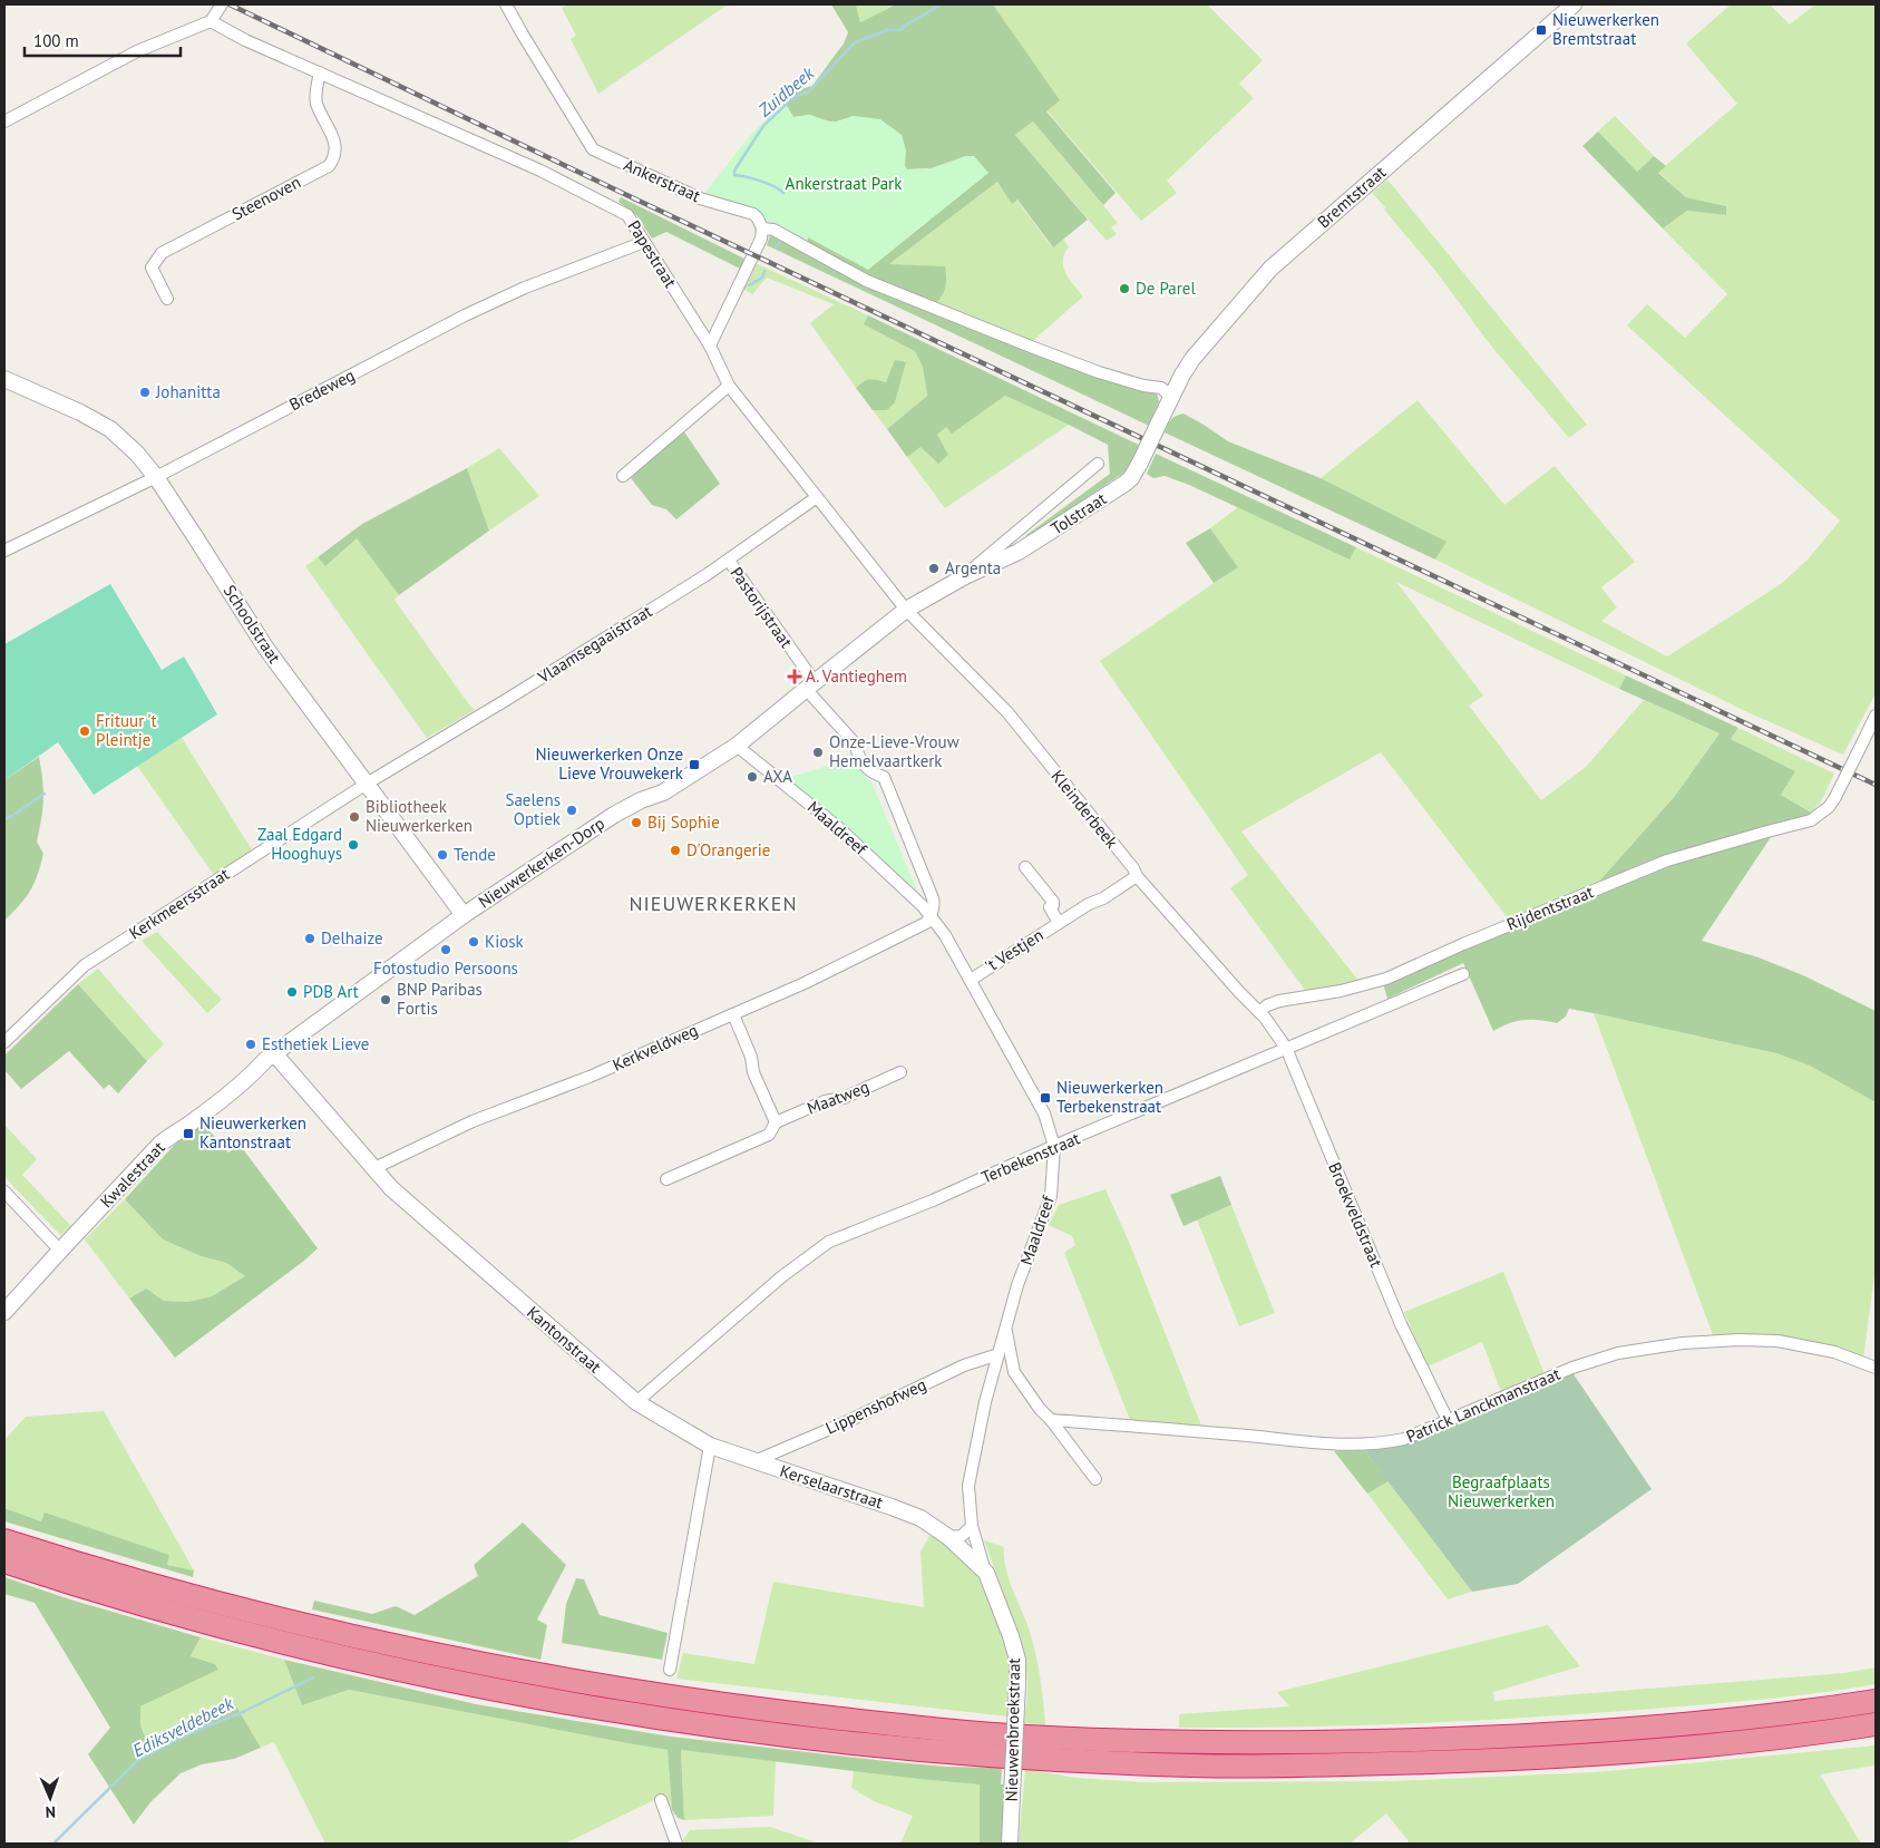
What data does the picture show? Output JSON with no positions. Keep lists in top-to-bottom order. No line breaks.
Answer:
{"streets":{"street":["Ankerstraat","Bremtstraat","Steenoven","Papestraat","Bredeweg","Tolstraat","Pastorijstraat","Schoolstraat","Vlaamsegaaistraat","Kleinderbeek","Maaldreef","Nieuwerkerken-Dorp","Kerkmeersstraat","Rijdentstraat","'t Vestjen","Kerkveldweg","Maatweg","Terbekenstraat","Kwalestraat","Broekveldstraat","Kantonstraat","Patrick Lanckmanstraat","Lippenshofweg","Kerselaarstraat","Nieuwenbroekstraat"]},"crossings":[["Bremtstraat","Tolstraat"],["Steenoven","Papestraat"],["Papestraat","Bredeweg"],["Papestraat","Tolstraat"],["Papestraat","Vlaamsegaaistraat"],["Papestraat","Kleinderbeek"],["Bredeweg","Schoolstraat"],["Tolstraat","Pastorijstraat"],["Tolstraat","Kleinderbeek"],["Tolstraat","Nieuwerkerken-Dorp"],["Pastorijstraat","Vlaamsegaaistraat"],["Pastorijstraat","Nieuwerkerken-Dorp"],["Schoolstraat","Vlaamsegaaistraat"],["Schoolstraat","Nieuwerkerken-Dorp"],["Schoolstraat","Kerkmeersstraat"],["Vlaamsegaaistraat","Kerkmeersstraat"],["Kleinderbeek","Rijdentstraat"],["Kleinderbeek","'t Vestjen"],["Kleinderbeek","Broekveldstraat"],["Maaldreef","Nieuwerkerken-Dorp"],["Maaldreef","'t Vestjen"],["Maaldreef","Kerkveldweg"],["Maaldreef","Terbekenstraat"],["Maaldreef","Patrick Lanckmanstraat"],["Maaldreef","Nieuwenbroekstraat"],["Nieuwerkerken-Dorp","Kwalestraat"],["Nieuwerkerken-Dorp","Kantonstraat"],["Rijdentstraat","Broekveldstraat"],["Kerkveldweg","Kantonstraat"],["Terbekenstraat","Broekveldstraat"],["Terbekenstraat","Kantonstraat"],["Kwalestraat","Kantonstraat"],["Broekveldstraat","Patrick Lanckmanstraat"],["Kantonstraat","Kerselaarstraat"],["Lippenshofweg","Kerselaarstraat"],["Lippenshofweg","Nieuwenbroekstraat"],["Kerselaarstraat","Nieuwenbroekstraat"]],"districts":["NIEUWERKERKEN"],"water":["Zuidbeek","Ediksveldebeek"],"parks":["Ankerstraat Park","Begraafplaats Nieuwerkerken"],"places":{"transit":["Nieuwerkerken Bremtstraat","Nieuwerkerken Onze Lieve Vrouwekerk","Nieuwerkerken Terbekenstraat","Nieuwerkerken Kantonstraat"],"other":["De Parel","Johanitta","Argenta","Frituur 't Pleintje","Onze-Lieve-Vrouw Hemelvaartkerk","AXA","Saelens Optiek","Bibliotheek Nieuwerkerken","Bij Sophie","Zaal Edgard Hooghuys","D'Orangerie","Tende","Delhaize","Kiosk","Fotostudio Persoons","PDB Art","BNP Paribas Fortis","Esthetiek Lieve"],"health":["A. Vantieghem"]},"scale_bar":"100 m","north":"bottom"}
